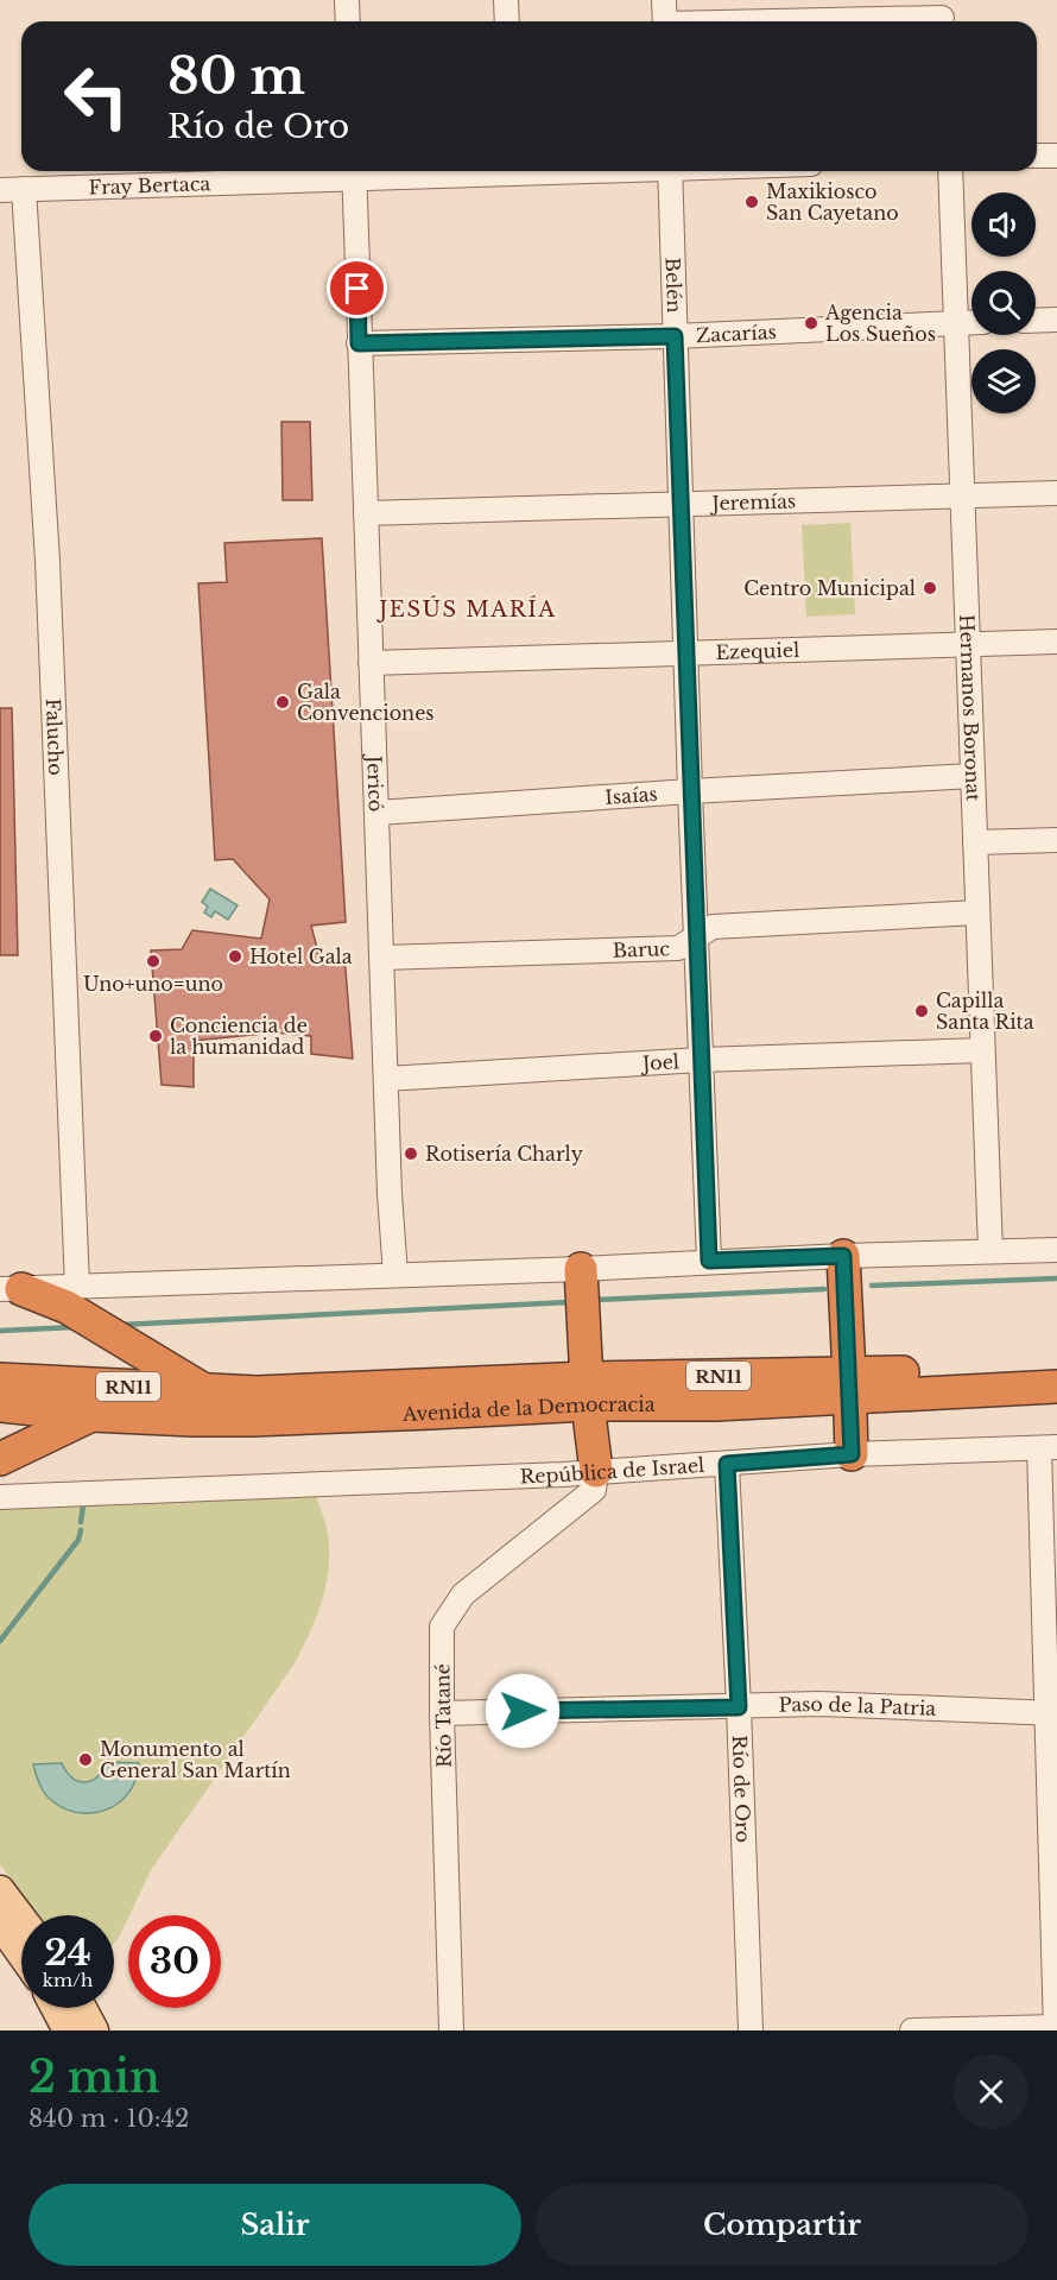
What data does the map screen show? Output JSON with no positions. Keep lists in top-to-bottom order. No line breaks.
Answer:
{"streets":{"highway":["RN11","Avenida de la Democracia"],"street":["Fray Bertaca","Belén","Zacarías","Jeremías","Ezequiel","Hermanos Boronat","Falucho","Jericó","Isaías","Baruc","Joel","República de Israel","Paso de la Patria","Río Tatané","Río de Oro"]},"crossings":[["Fray Bertaca","Falucho"],["Fray Bertaca","Jericó"],["Belén","Zacarías"],["Belén","Jeremías"],["Belén","Ezequiel"],["Belén","Isaías"],["Belén","Baruc"],["Belén","Joel"],["Zacarías","Hermanos Boronat"],["Zacarías","Jericó"],["Jeremías","Hermanos Boronat"],["Jeremías","Jericó"],["Ezequiel","Hermanos Boronat"],["Ezequiel","Jericó"],["Hermanos Boronat","Isaías"],["Hermanos Boronat","Baruc"],["Hermanos Boronat","Joel"],["Jericó","Isaías"],["Jericó","Baruc"],["Jericó","Joel"],["República de Israel","Río Tatané"],["República de Israel","Río de Oro"],["Paso de la Patria","Río Tatané"],["Paso de la Patria","Río de Oro"]],"districts":["JESÚS MARÍA"],"places":["Maxikiosco San Cayetano","Agencia Los Sueños","Centro Municipal","Gala Convenciones","Hotel Gala","Uno+uno=uno","Capilla Santa Rita","Conciencia de la humanidad","Rotisería Charly","Monumento al General San Martín"],"page":{"turn":["80 m","Río de Oro"],"speed":"24 km/h","limit":"30","heading":["2 min","840 m · 10:42"],"buttons":["Salir","Compartir"]}}
